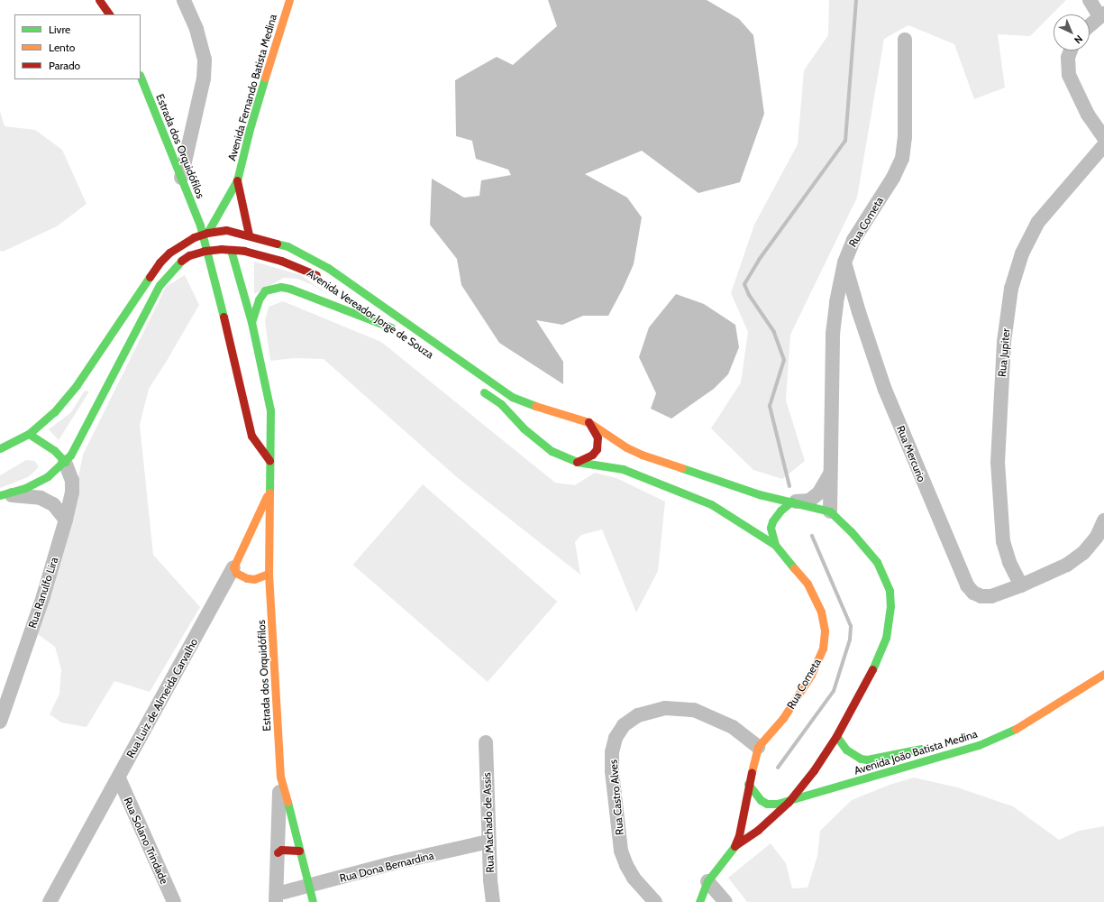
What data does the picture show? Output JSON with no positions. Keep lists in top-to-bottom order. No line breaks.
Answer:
{"streets":{"main road":["Avenida Fernando Batista Medina","Estrada dos Orquidófilos","Rua Cometa","Avenida Vereador Jorge de Souza","Rua Luiz de Almeida Carvalho","Avenida João Batista Medina"],"street":["Rua Jupiter","Rua Mercurio","Rua Ranulfo Lira","Rua Castro Alves","Rua Machado de Assis","Rua Solano Trindade","Rua Dona Bernardina"]},"crossings":[["Avenida Fernando Batista Medina","Avenida Vereador Jorge de Souza"],["Estrada dos Orquidófilos","Rua Dona Bernardina"],["Rua Cometa","Avenida Vereador Jorge de Souza"],["Rua Cometa","Rua Mercurio"],["Rua Cometa","Avenida João Batista Medina"],["Rua Cometa","Rua Castro Alves"],["Avenida Vereador Jorge de Souza","Rua Ranulfo Lira"],["Rua Jupiter","Rua Mercurio"],["Rua Luiz de Almeida Carvalho","Rua Solano Trindade"],["Rua Machado de Assis","Rua Dona Bernardina"]],"legend":["Livre","Lento","Parado"],"north":"bottom right"}
